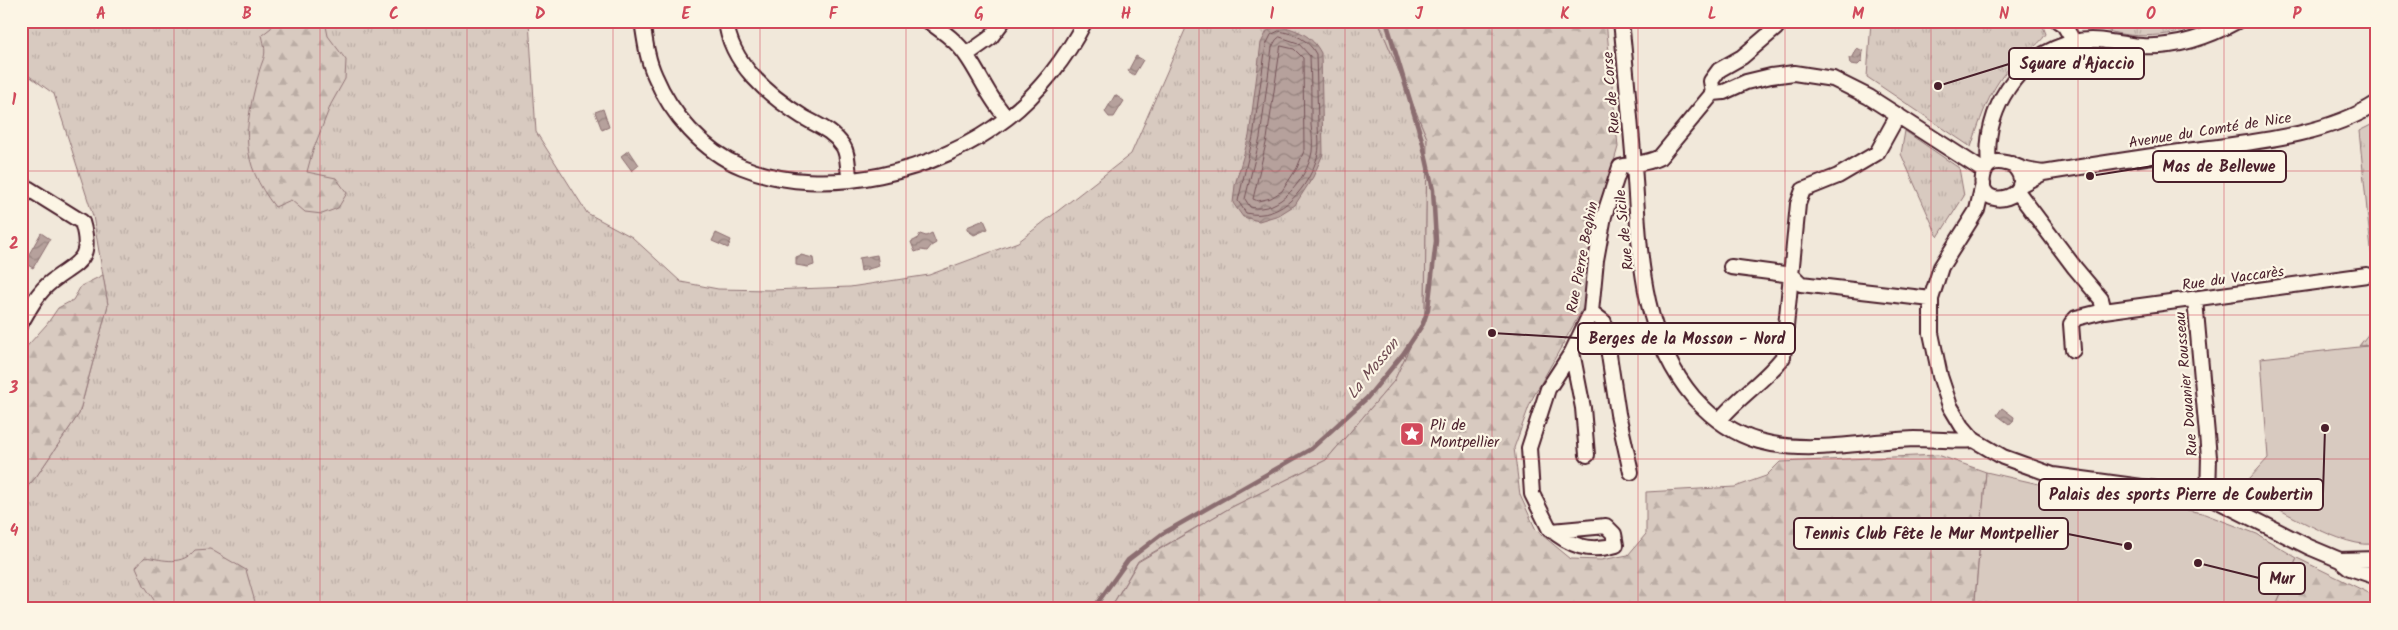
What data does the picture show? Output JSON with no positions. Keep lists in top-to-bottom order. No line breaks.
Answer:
{"streets":{"street":["Rue de Corse","Avenue du Comté de Nice","Rue de Sicile","Rue Pierre Beghin","Rue du Vaccarès","Rue Douanier Rousseau"]},"crossings":[["Rue de Corse","Rue de Sicile"],["Rue de Corse","Rue Pierre Beghin"],["Rue de Sicile","Rue Pierre Beghin"],["Rue du Vaccarès","Rue Douanier Rousseau"]],"water":["La Mosson"],"places":{"other":["Square d'Ajaccio","Mas de Bellevue","Berges de la Mosson - Nord","Palais des sports Pierre de Coubertin","Tennis Club Fête le Mur Montpellier","Mur"],"place":["Pli de Montpellier"]},"grid":{"columns":["A","B","C","D","E","F","G","H","I","J","K","L","M","N","O","P"],"rows":["1","2","3","4"]}}
